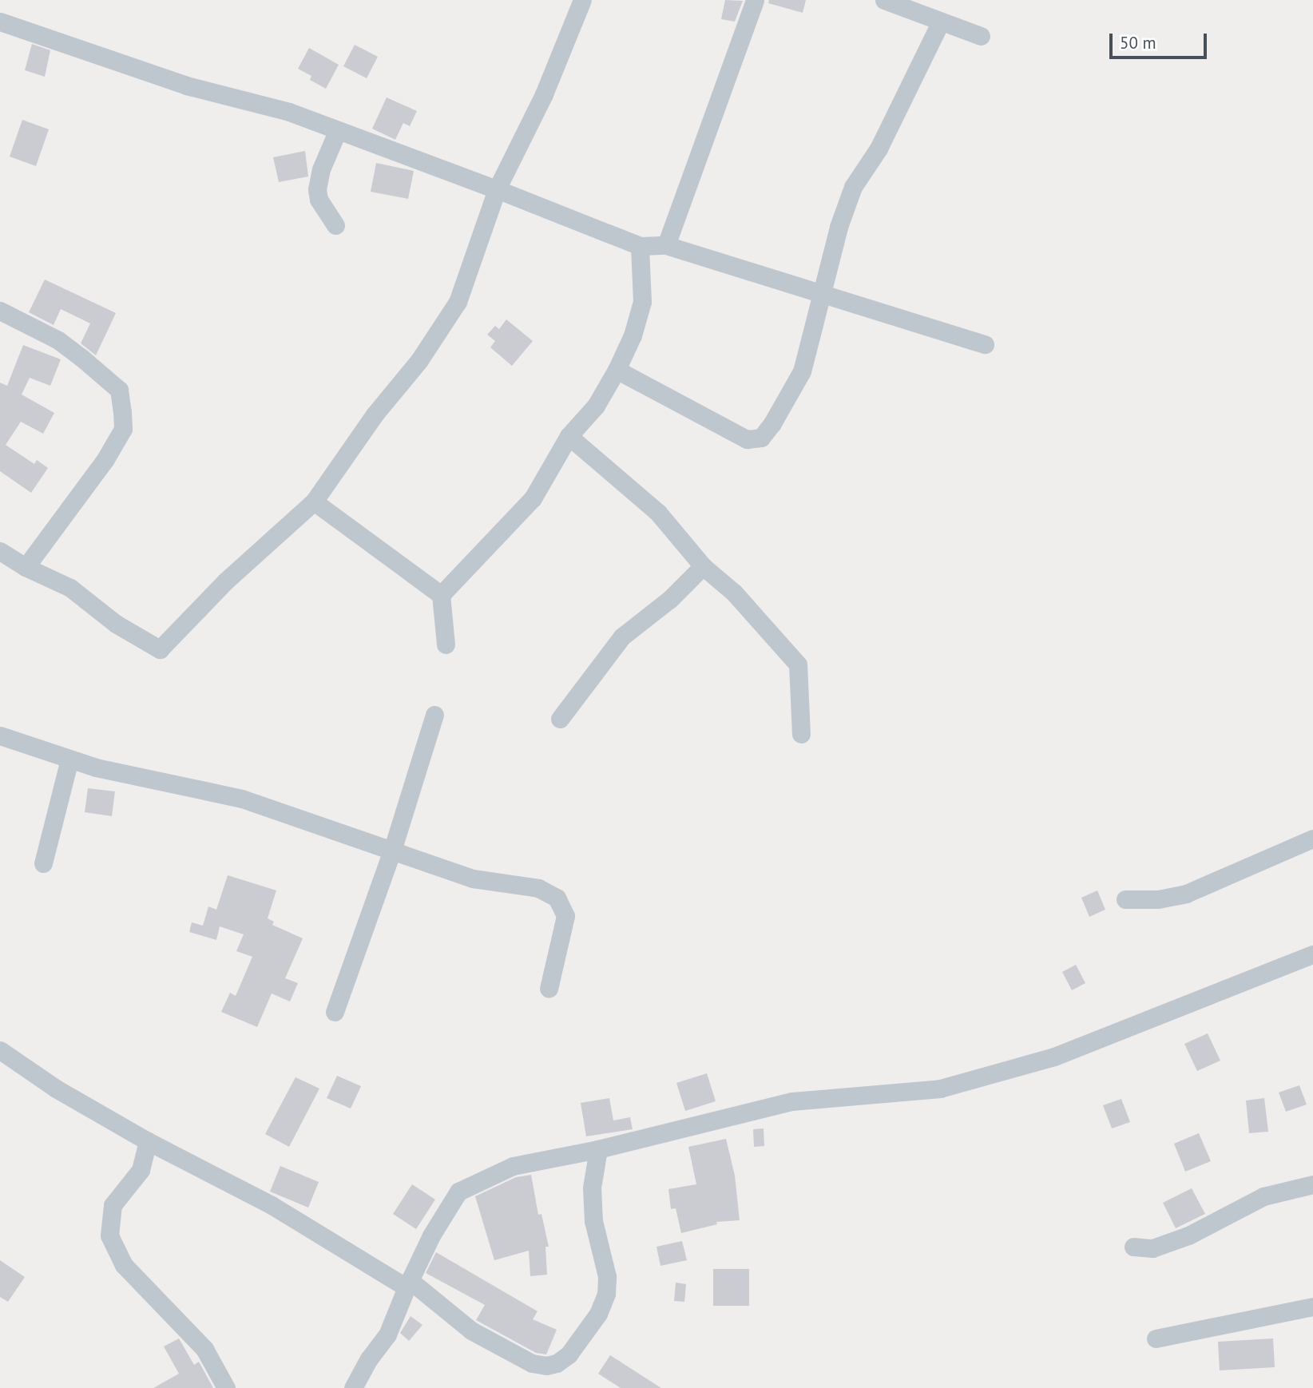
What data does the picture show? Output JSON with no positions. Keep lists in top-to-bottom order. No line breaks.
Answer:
{"scale_bar":"50 m"}
